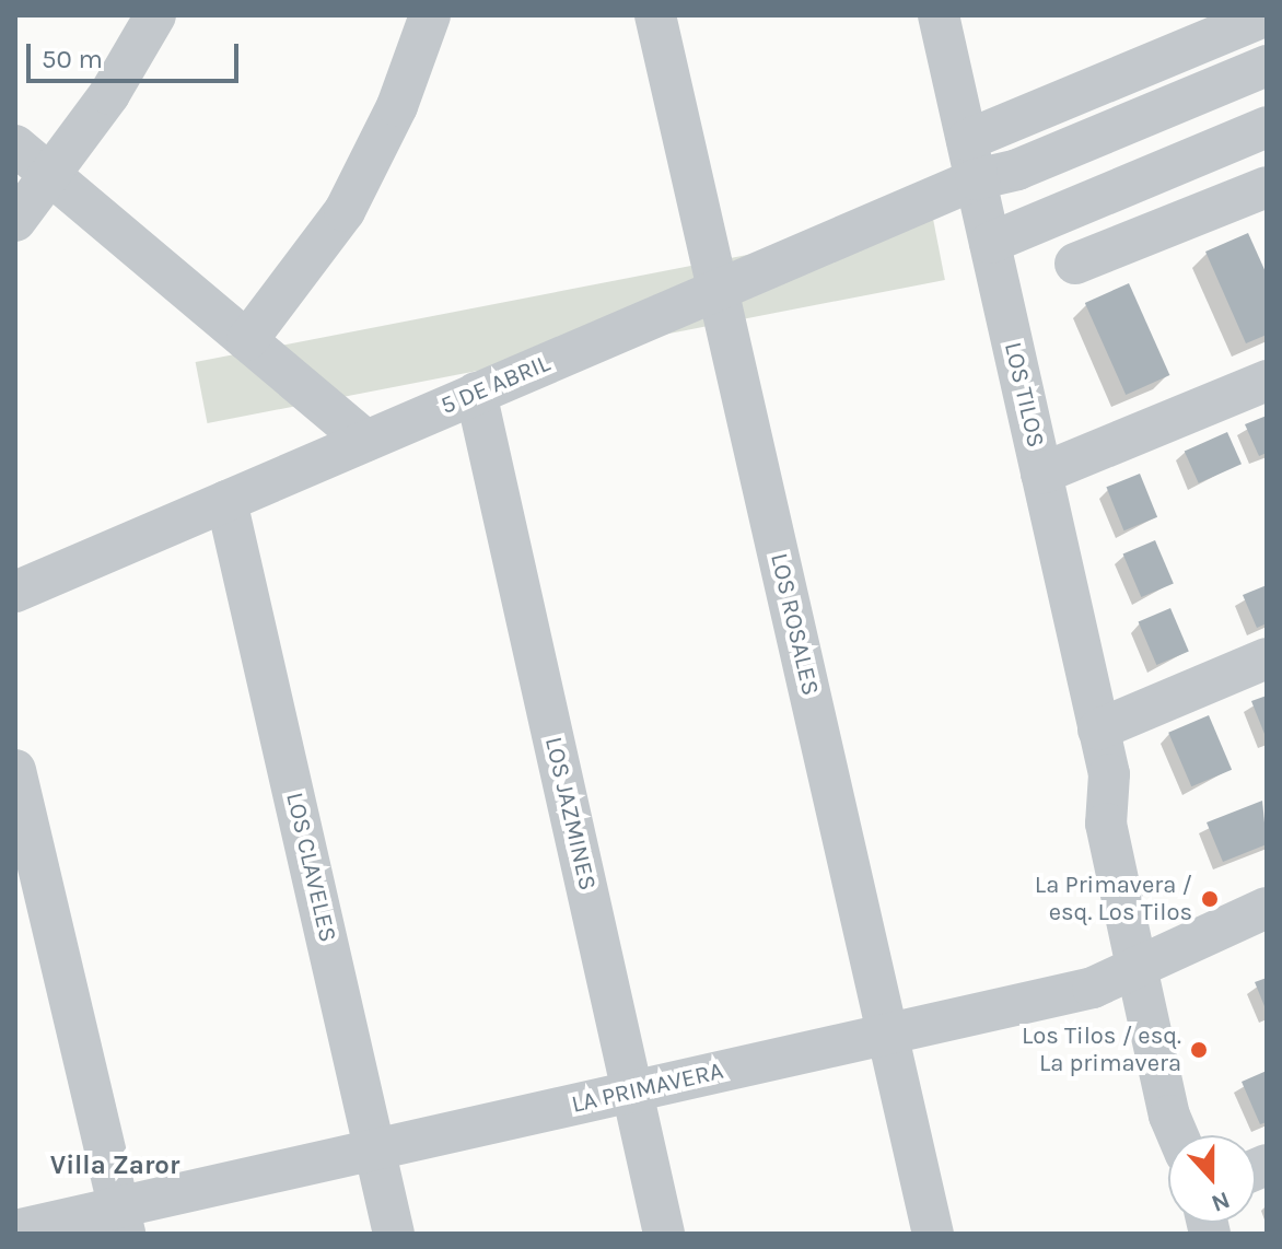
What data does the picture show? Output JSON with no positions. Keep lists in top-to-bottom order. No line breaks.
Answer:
{"streets":{"street":["5 DE ABRIL","LOS TILOS","LOS ROSALES","LOS JAZMINES","LOS CLAVELES","LA PRIMAVERA"]},"crossings":[["5 DE ABRIL","LOS TILOS"],["5 DE ABRIL","LOS ROSALES"],["5 DE ABRIL","LOS JAZMINES"],["5 DE ABRIL","LOS CLAVELES"],["LOS TILOS","LA PRIMAVERA"],["LOS ROSALES","LA PRIMAVERA"],["LOS JAZMINES","LA PRIMAVERA"],["LOS CLAVELES","LA PRIMAVERA"]],"districts":["Villa Zaror"],"places":["La Primavera / esq. Los Tilos","Los Tilos / esq. La primavera"],"scale_bar":"50 m","north":"bottom"}
